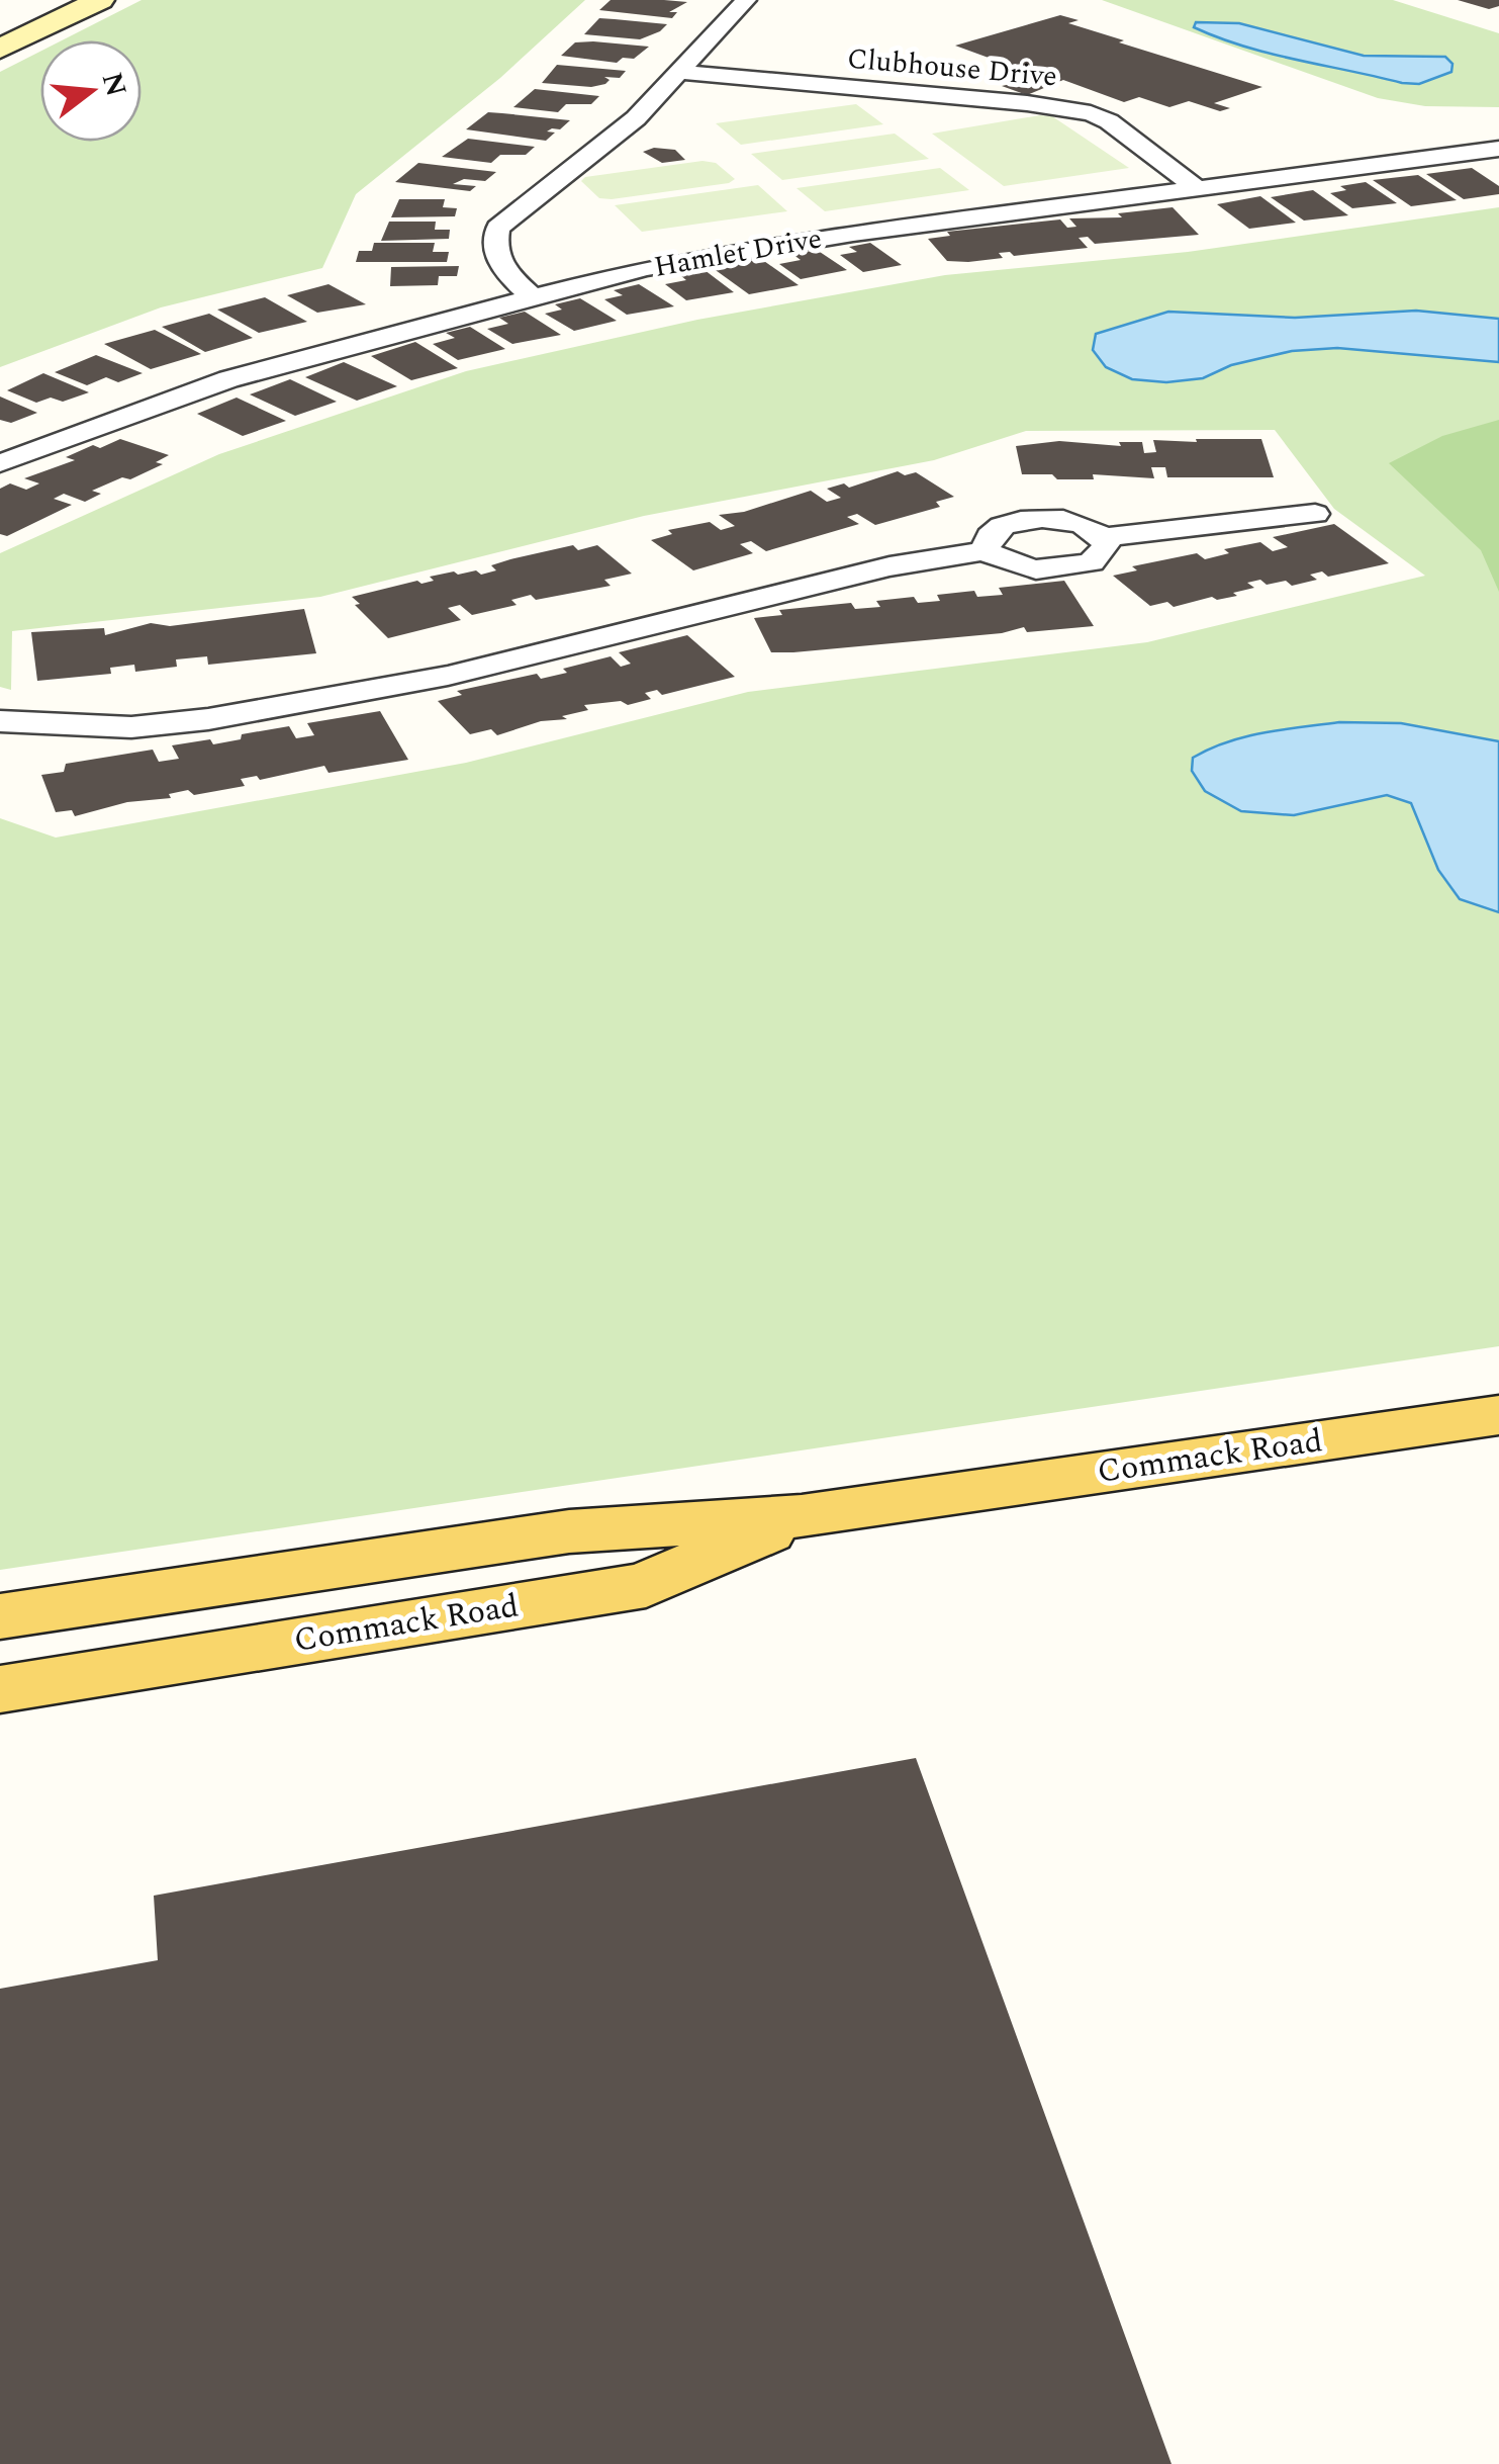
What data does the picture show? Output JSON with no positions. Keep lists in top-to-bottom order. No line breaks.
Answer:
{"streets":{"main road":["Commack Road"],"street":["Clubhouse Drive","Hamlet Drive"]},"crossings":[["Clubhouse Drive","Hamlet Drive"]],"north":"right"}
